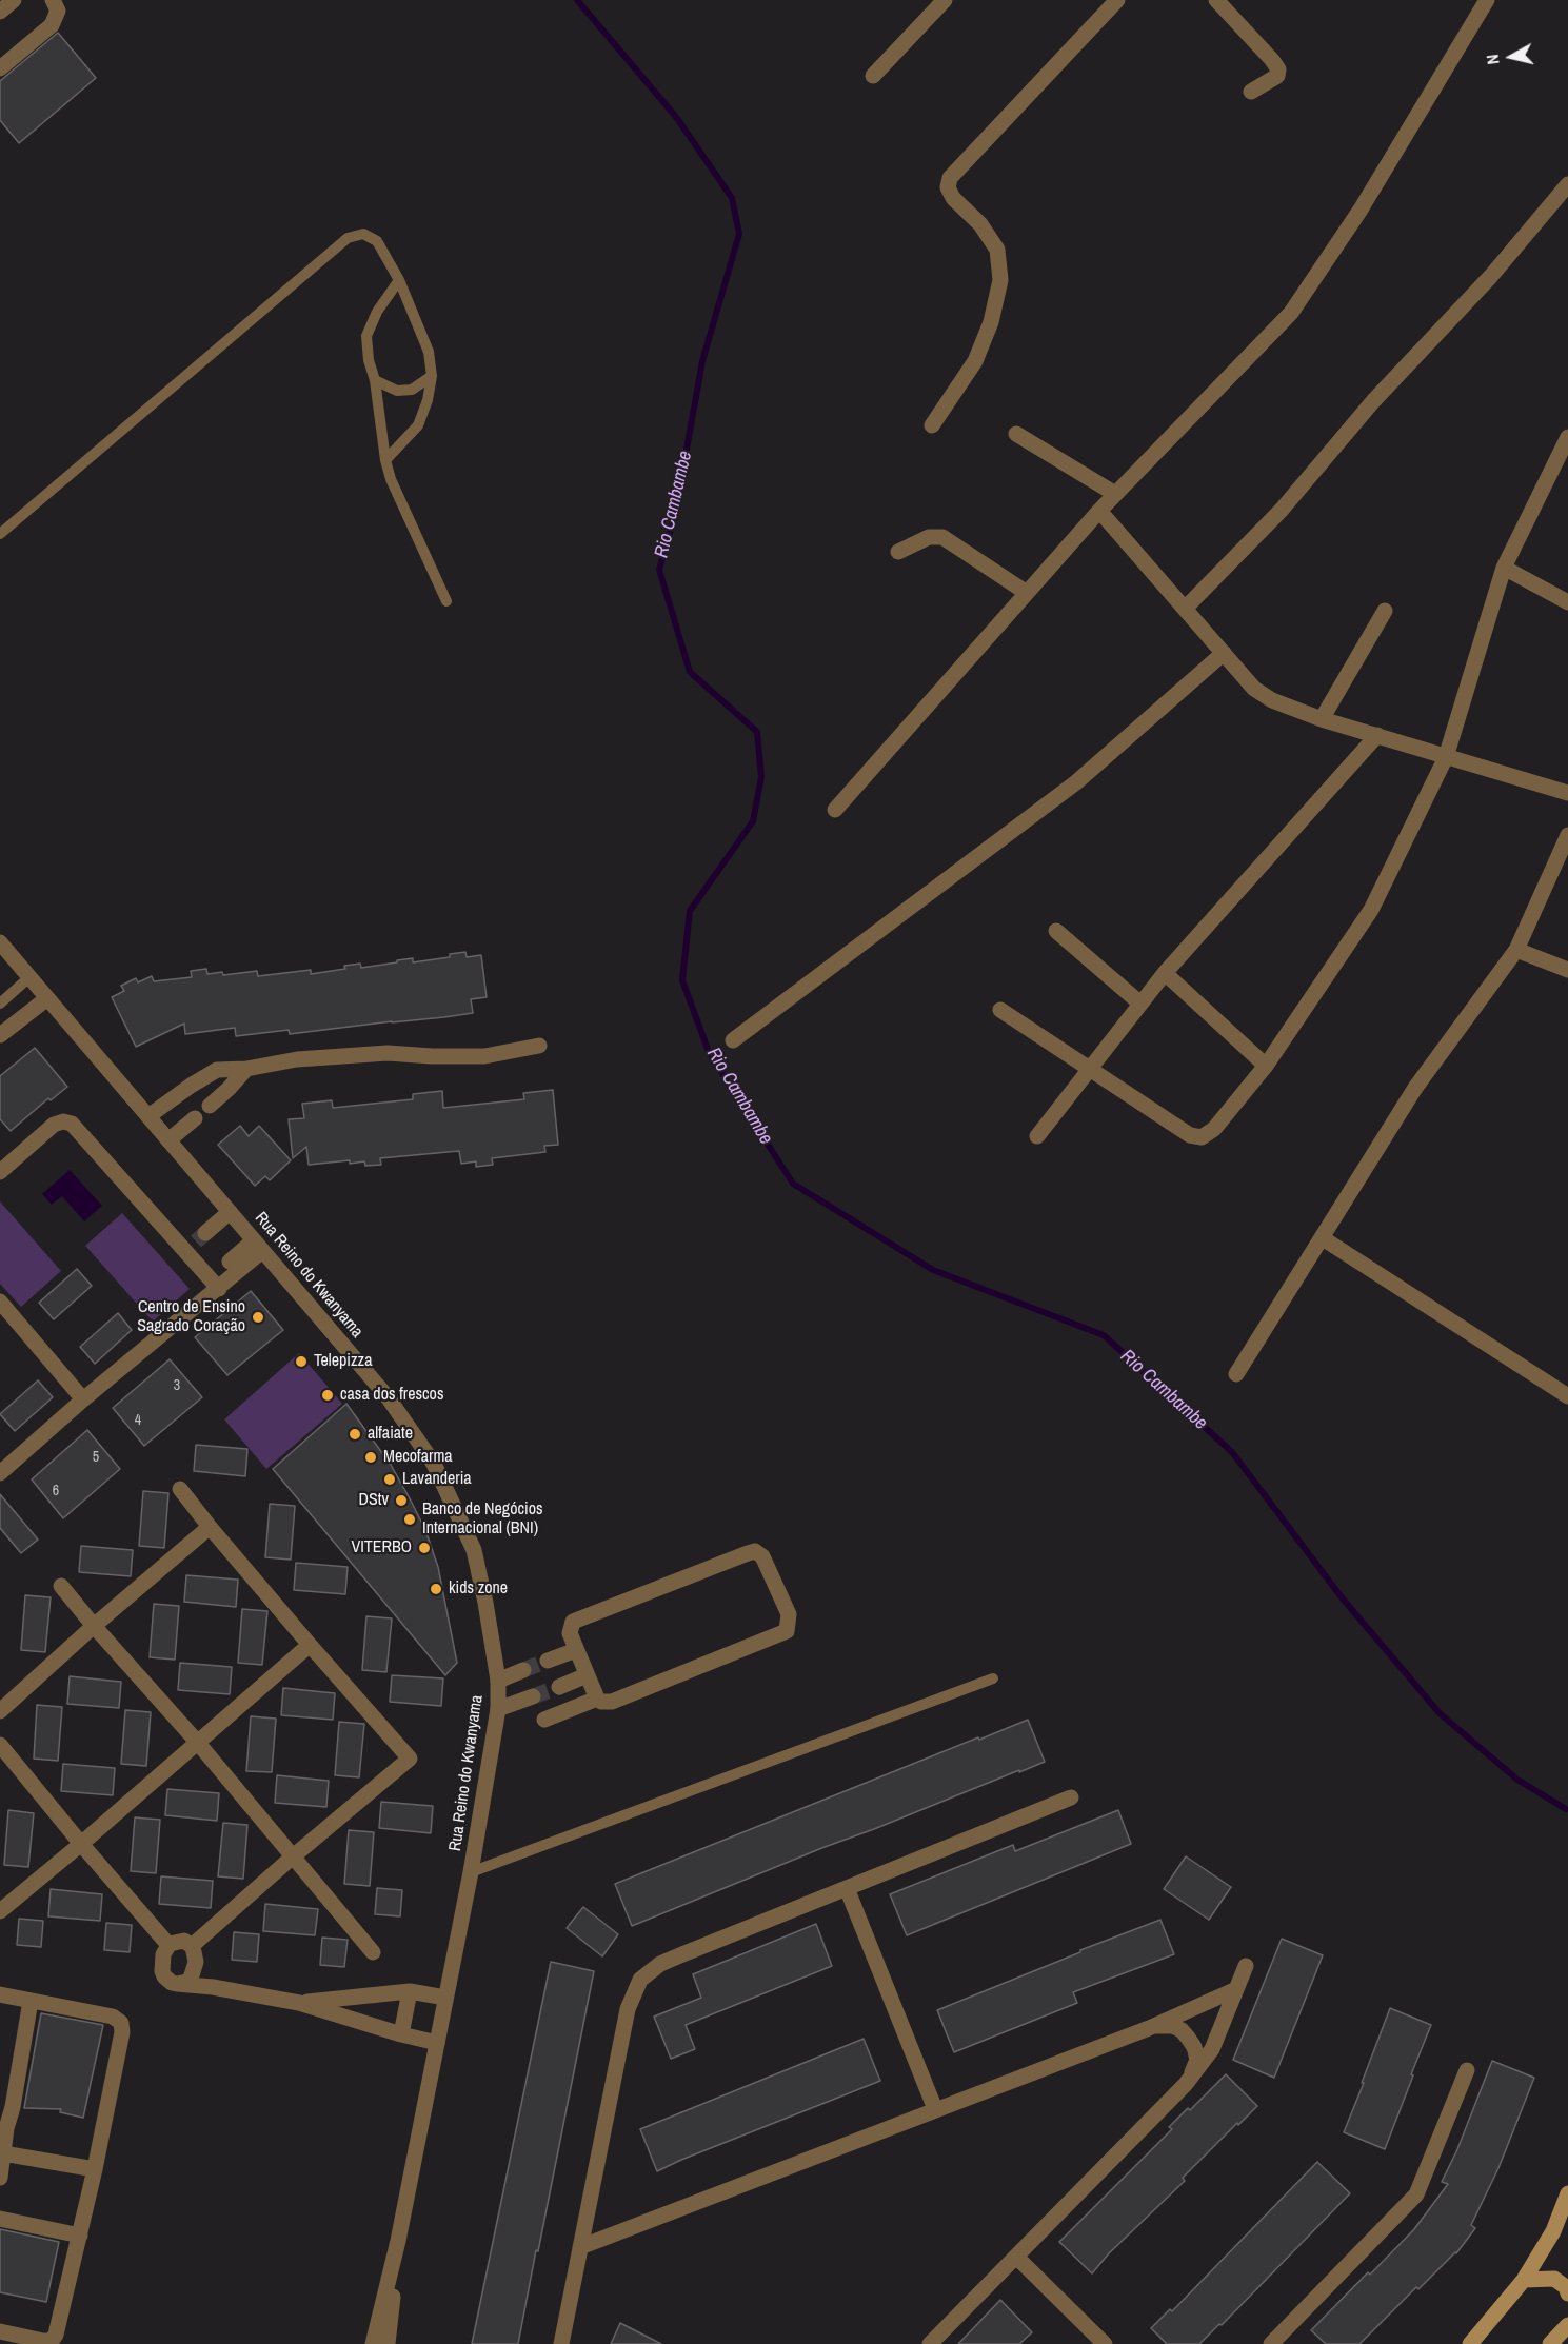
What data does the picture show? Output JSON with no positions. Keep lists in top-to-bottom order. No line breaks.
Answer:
{"streets":{"street":["Rua Reino do Kwanyama"]},"water":["Rio Cambambe"],"places":["Centro de Ensino Sagrado Coração","Telepizza","casa dos frescos","alfaiate","Mecofarma","Lavanderia","DStv","Banco de Negócios Internacional (BNI)","VITERBO","kids zone"],"house_numbers":["3","4","5","6"],"north":"left"}
